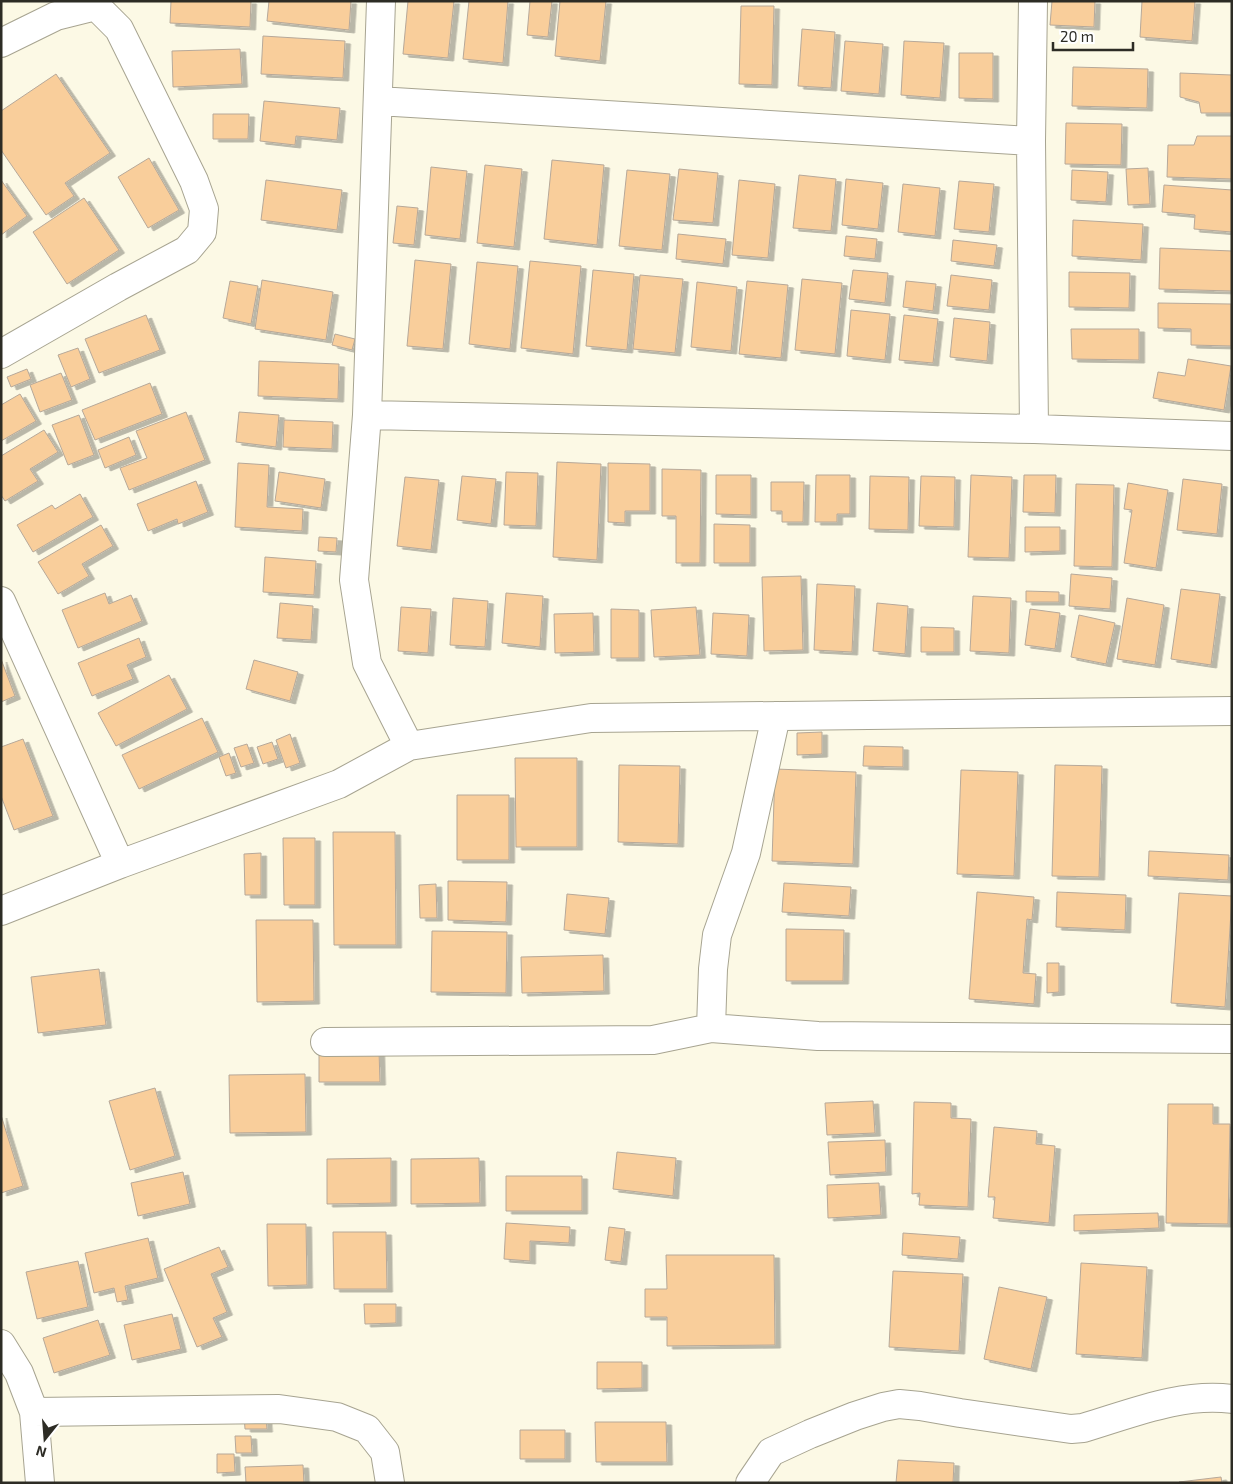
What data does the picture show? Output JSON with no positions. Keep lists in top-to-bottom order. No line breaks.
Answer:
{"scale_bar":"20 m","north":"bottom"}
